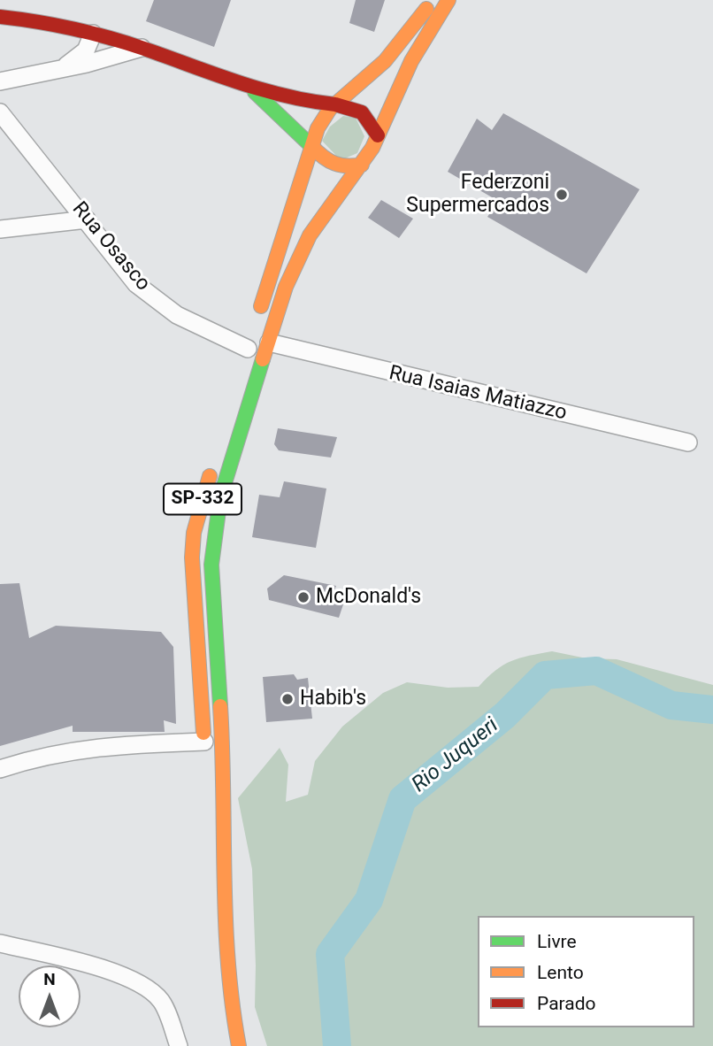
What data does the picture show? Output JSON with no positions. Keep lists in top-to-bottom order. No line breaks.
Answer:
{"streets":{"main road":["SP-332"],"street":["Rua Osasco","Rua Isaias Matiazzo"]},"crossings":[["Rua Isaias Matiazzo","SP-332"]],"water":["Rio Juqueri"],"places":["Federzoni Supermercados","McDonald's","Habib's"],"legend":["Livre","Lento","Parado"],"north":"top"}
